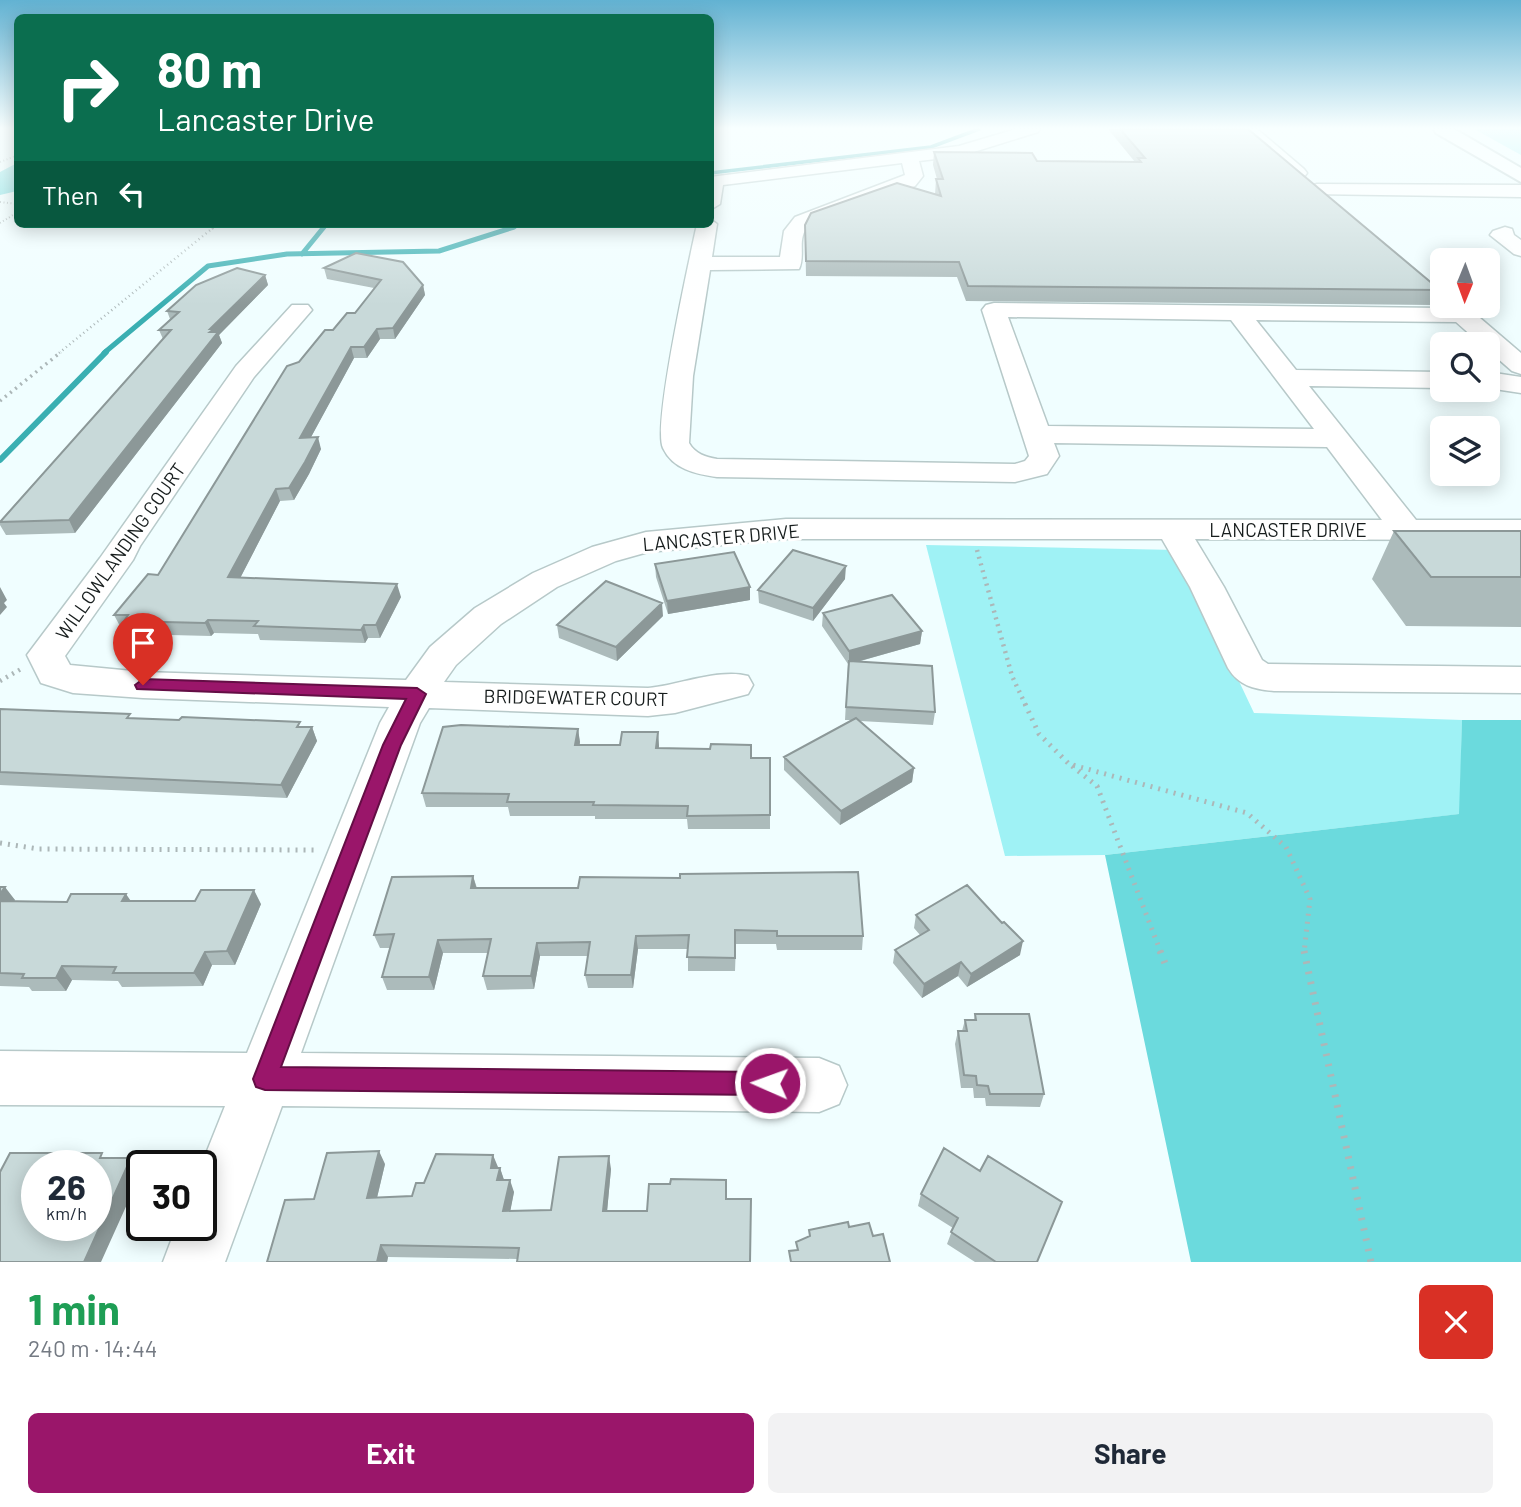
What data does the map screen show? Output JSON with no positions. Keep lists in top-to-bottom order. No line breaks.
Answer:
{"streets":{"street":["LANCASTER DRIVE","WILLOWLANDING COURT","BRIDGEWATER COURT"]},"crossings":[["LANCASTER DRIVE","WILLOWLANDING COURT"],["LANCASTER DRIVE","BRIDGEWATER COURT"],["WILLOWLANDING COURT","BRIDGEWATER COURT"]],"north":"bottom","page":{"turn":["80 m","Lancaster Drive"],"then":"Then","speed":"26 km/h","limit":"30","heading":["1 min","240 m · 14:44"],"buttons":["Exit","Share"]}}
